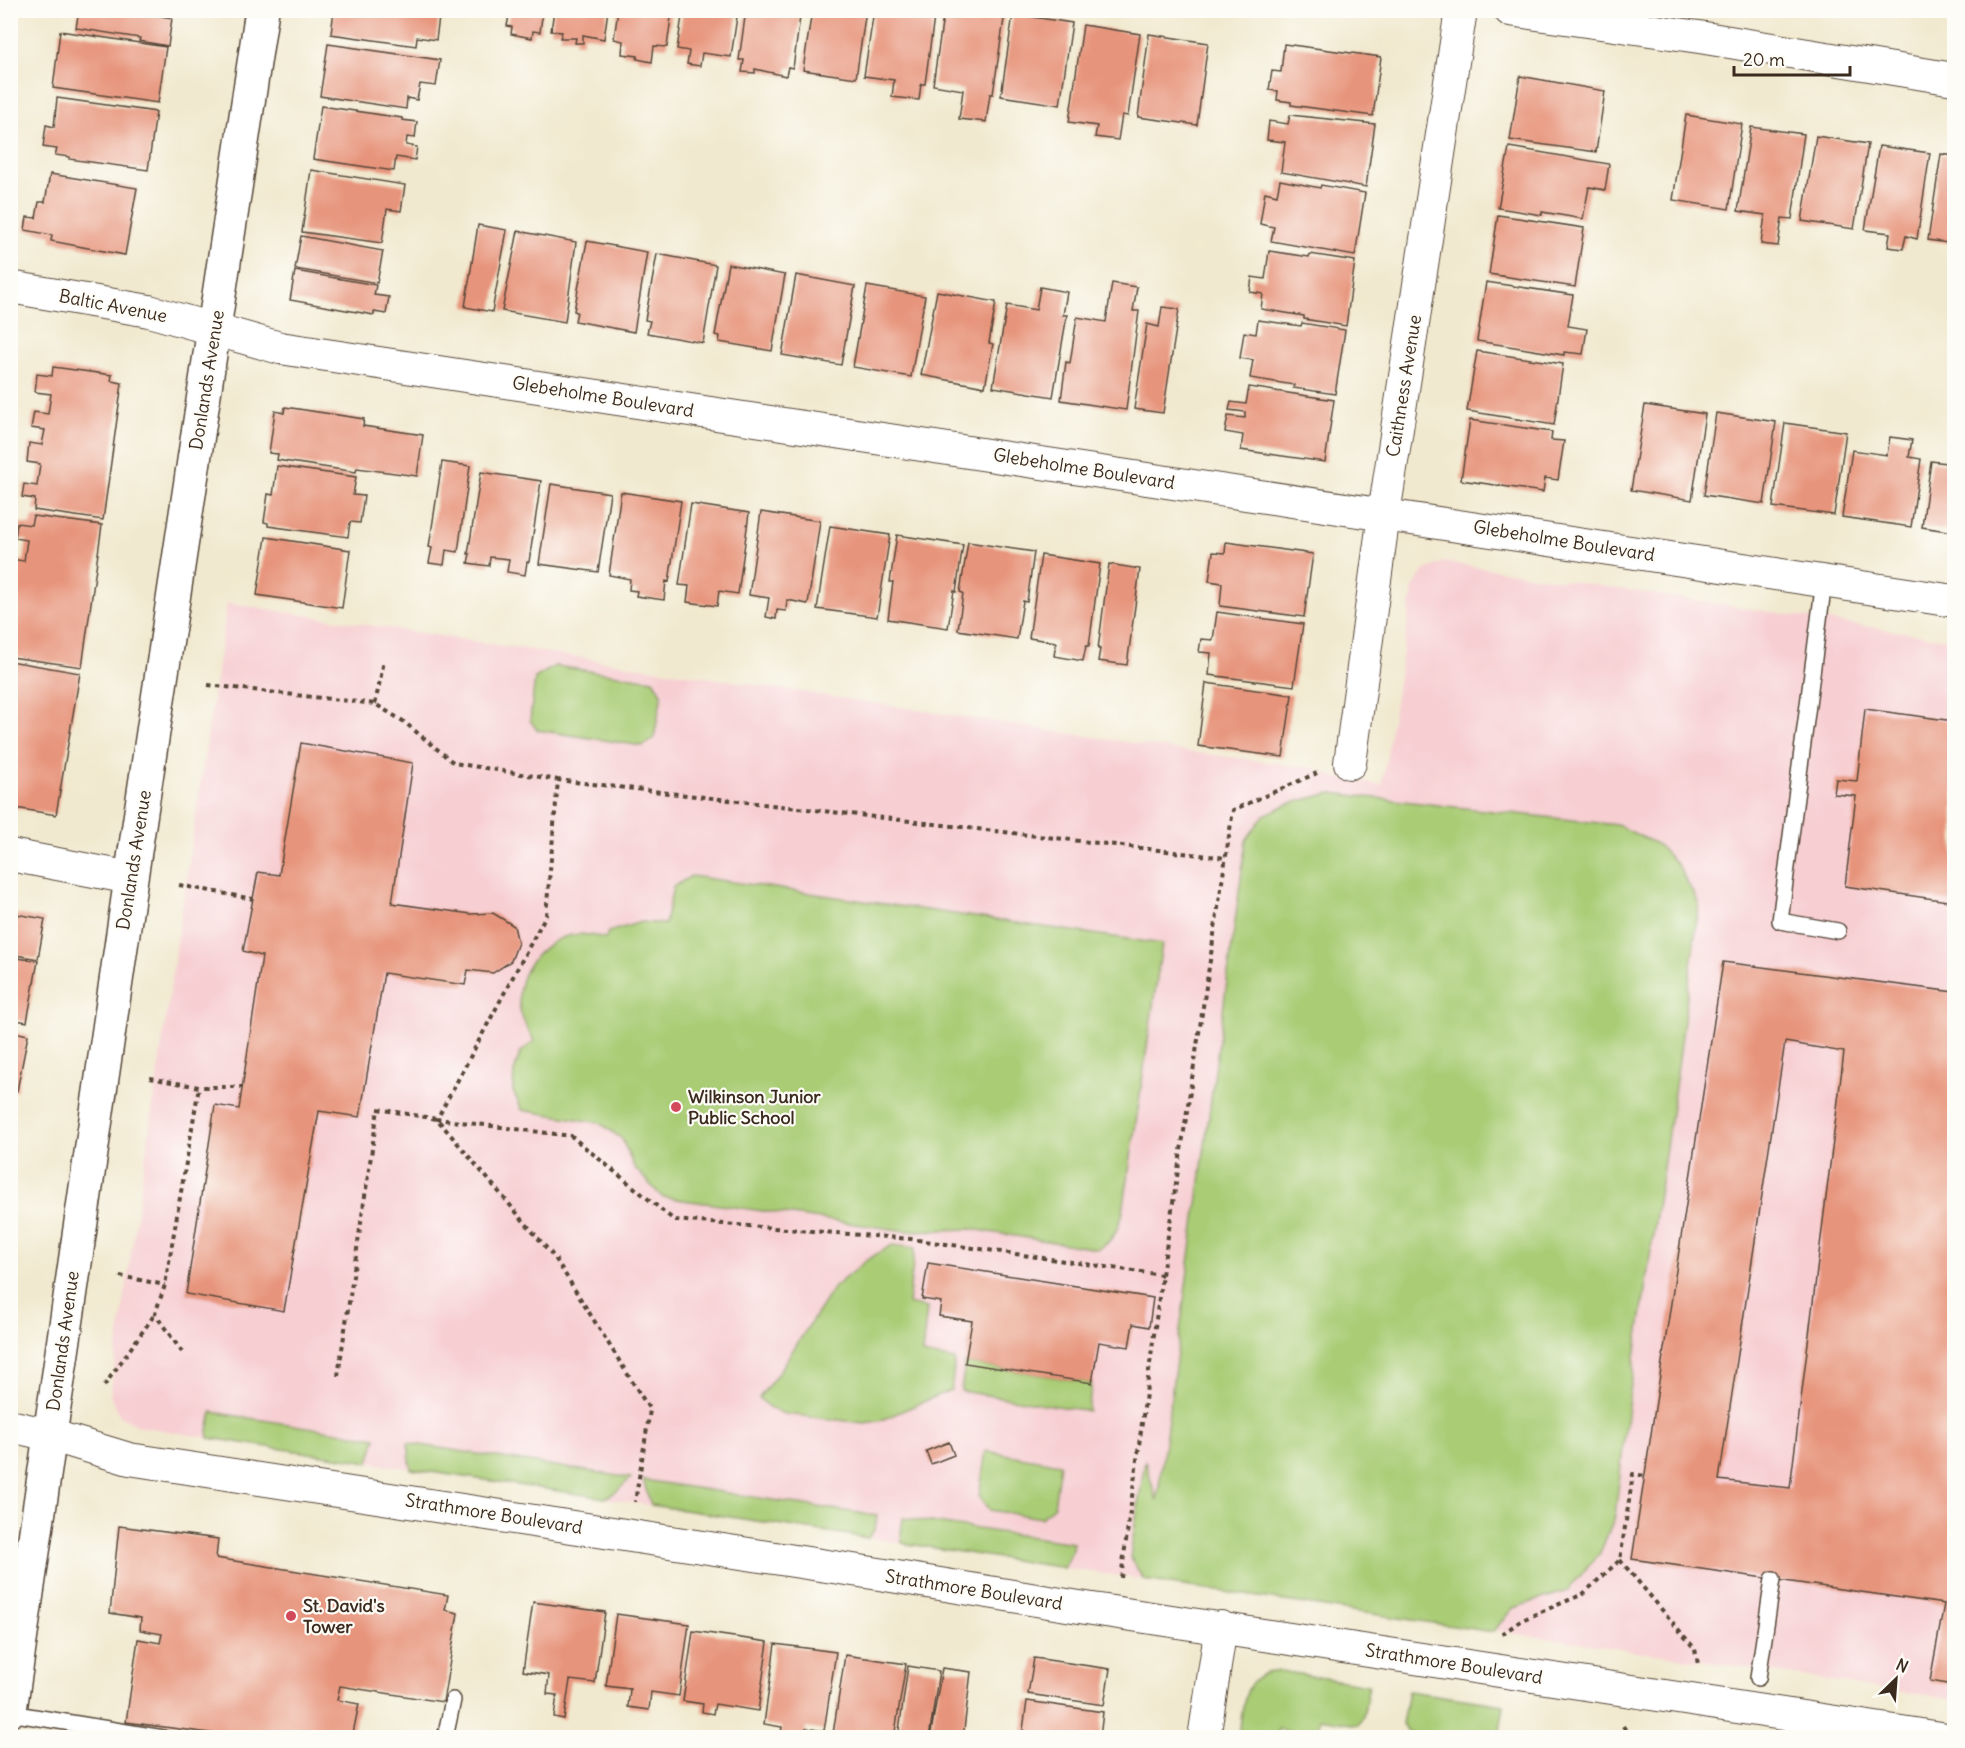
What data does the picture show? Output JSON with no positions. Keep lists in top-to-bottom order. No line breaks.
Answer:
{"streets":{"street":["Baltic Avenue","Donlands Avenue","Caithness Avenue","Glebeholme Boulevard","Strathmore Boulevard"]},"crossings":[["Baltic Avenue","Donlands Avenue"],["Baltic Avenue","Glebeholme Boulevard"],["Donlands Avenue","Glebeholme Boulevard"],["Donlands Avenue","Strathmore Boulevard"],["Caithness Avenue","Glebeholme Boulevard"]],"places":["Wilkinson Junior Public School","St. David's Tower"],"scale_bar":"20 m","north":"top right"}
